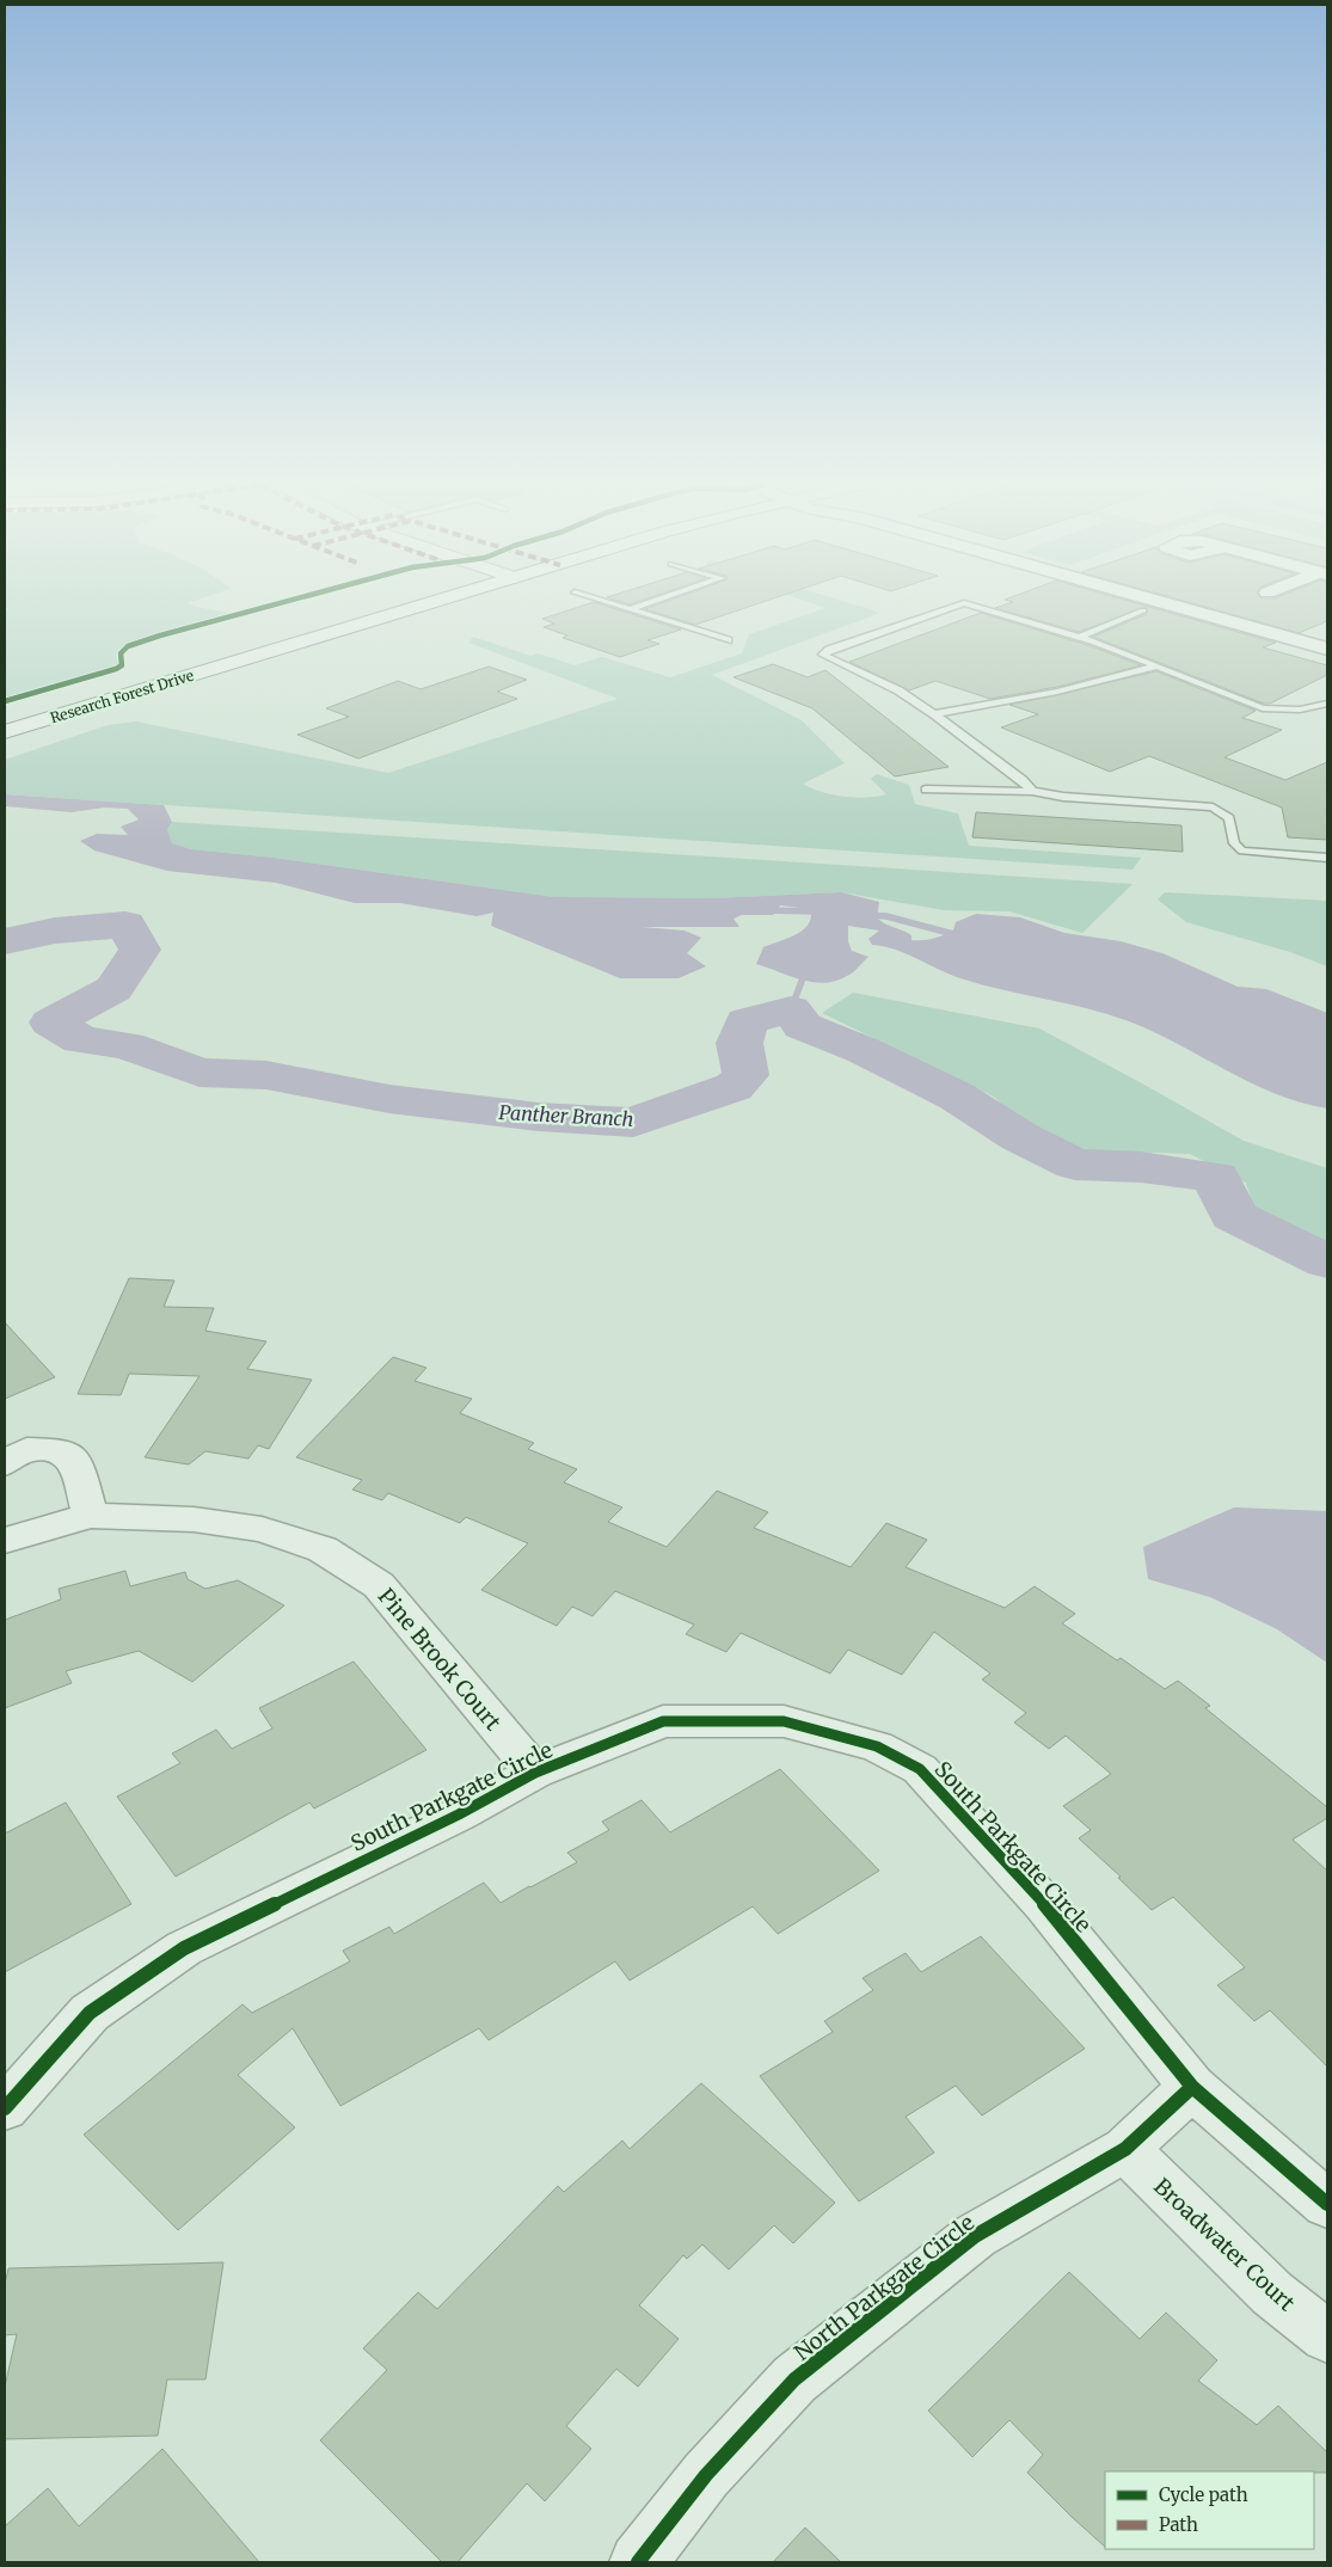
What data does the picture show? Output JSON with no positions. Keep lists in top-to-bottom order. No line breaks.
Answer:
{"streets":{"main road":["Research Forest Drive"],"street":["Pine Brook Court","South Parkgate Circle","Broadwater Court","North Parkgate Circle"]},"crossings":[["Pine Brook Court","South Parkgate Circle"],["South Parkgate Circle","North Parkgate Circle"],["Broadwater Court","North Parkgate Circle"]],"water":["Panther Branch"],"legend":["Cycle path","Path"]}
